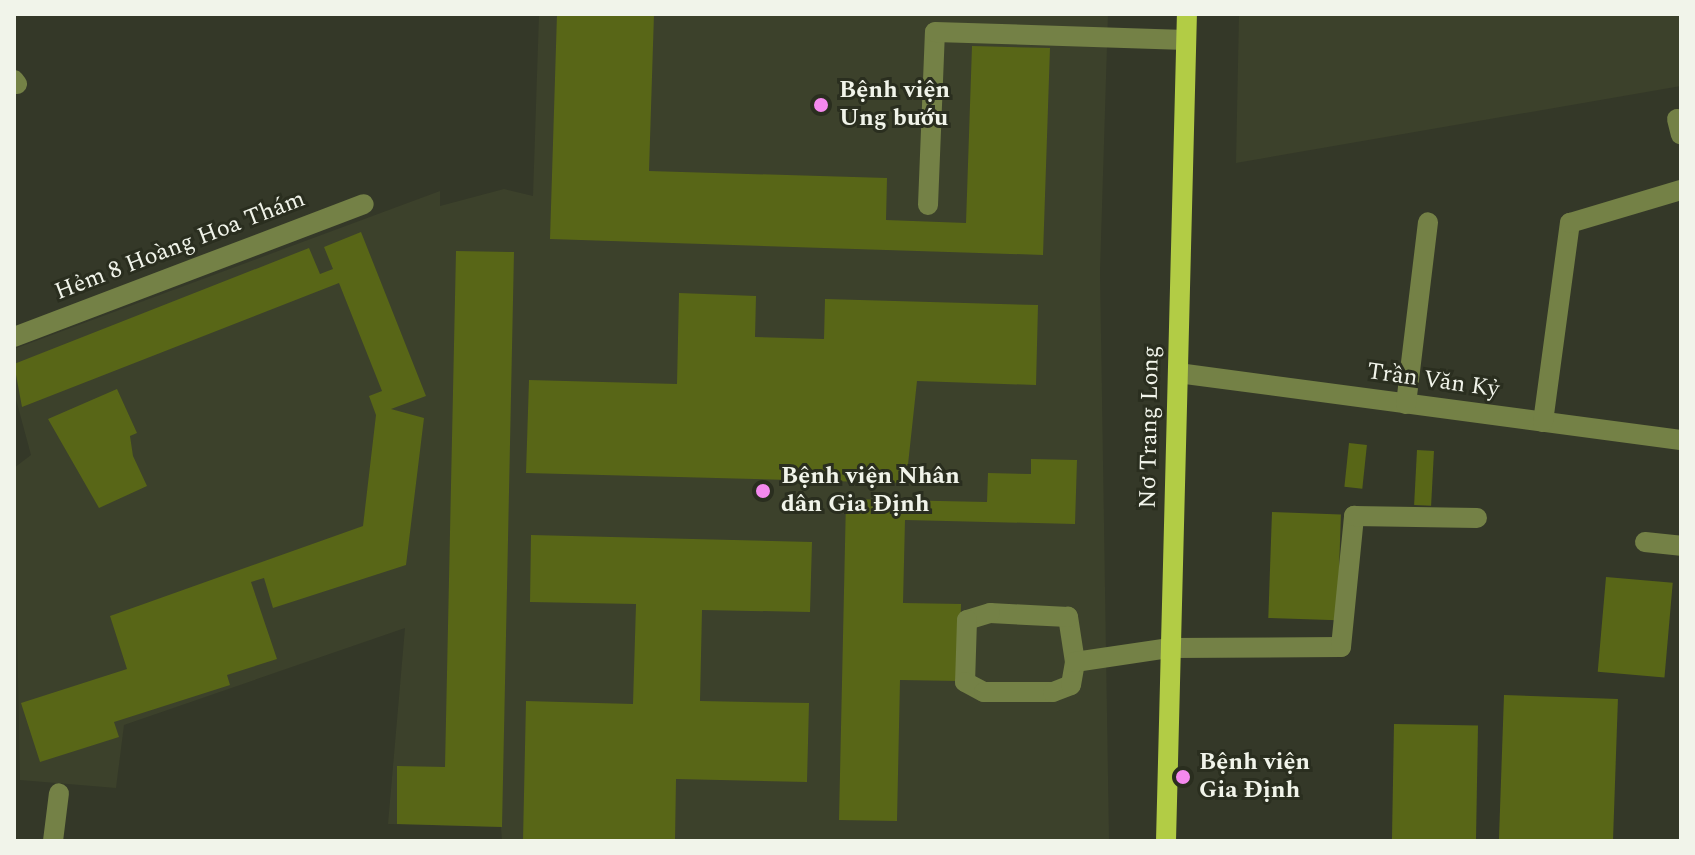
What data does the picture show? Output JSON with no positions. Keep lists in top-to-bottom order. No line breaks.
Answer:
{"streets":{"main road":["Nơ Trang Long"],"street":["Hẻm 8 Hoàng Hoa Thám","Trần Văn Kỷ"]},"crossings":[["Trần Văn Kỷ","Nơ Trang Long"]],"places":["Bệnh viện Ung bướu","Bệnh viện Nhân dân Gia Định","Bệnh viện Gia Định"]}
